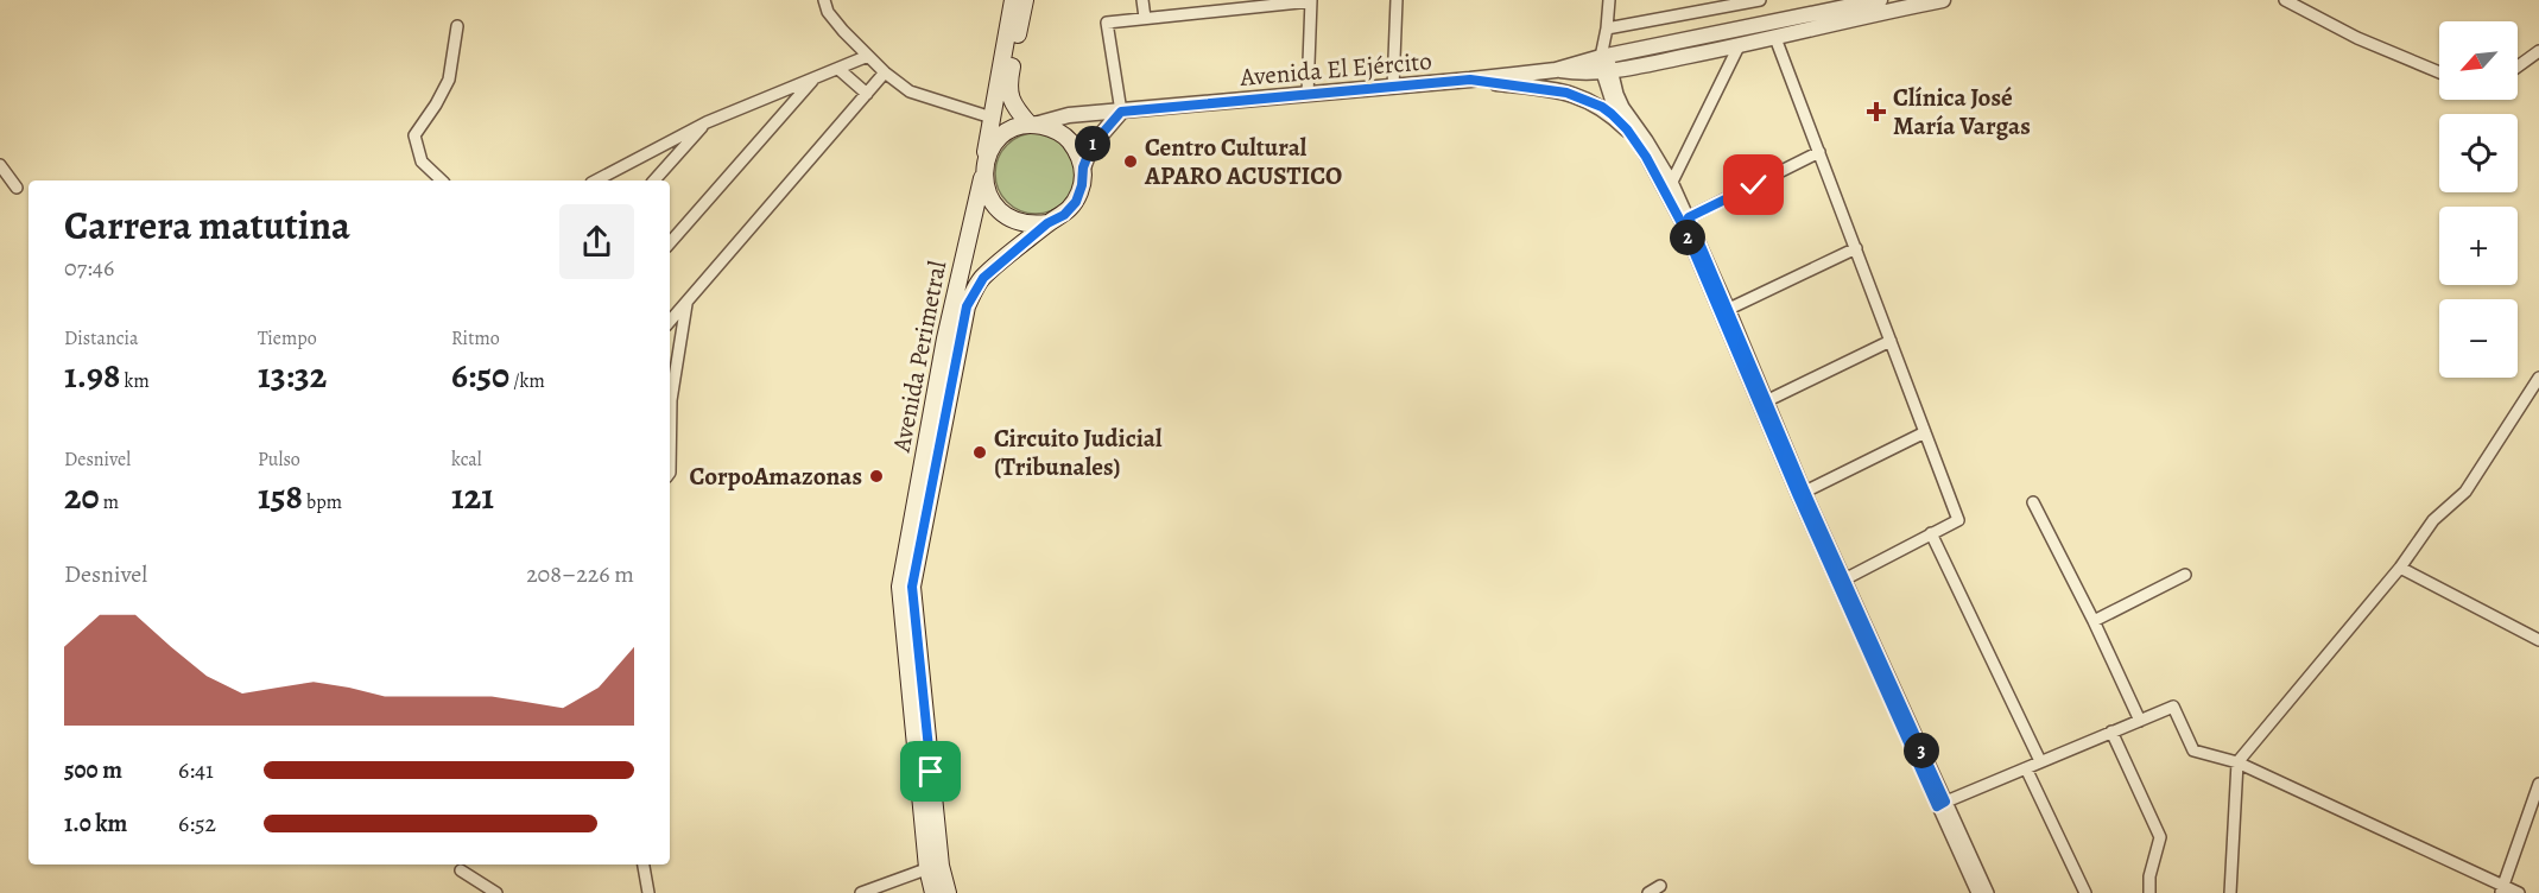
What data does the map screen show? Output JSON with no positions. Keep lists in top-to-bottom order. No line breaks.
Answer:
{"streets":{"main road":["Avenida Perimetral"],"street":["Avenida El Ejército"]},"crossings":[["Avenida El Ejército","Avenida Perimetral"]],"places":{"health":["Clínica José María Vargas"],"other":["Centro Cultural APARO ACUSTICO","Circuito Judicial (Tribunales)","CorpoAmazonas"]},"north":"bottom left","page":{"map_buttons":["+","−"],"pins":["1","2","3"],"heading":["Carrera matutina","07:46"],"stats":[["Distancia","1.98 km"],["Tiempo","13:32"],["Ritmo","6:50 /km"],["Desnivel","20 m"],["Pulso","158 bpm"],["kcal","121"]],"chart":["Desnivel","208–226 m"],"list":[{"name":"500 m","note":"6:41"},{"name":"1.0 km","note":"6:52"}]}}
